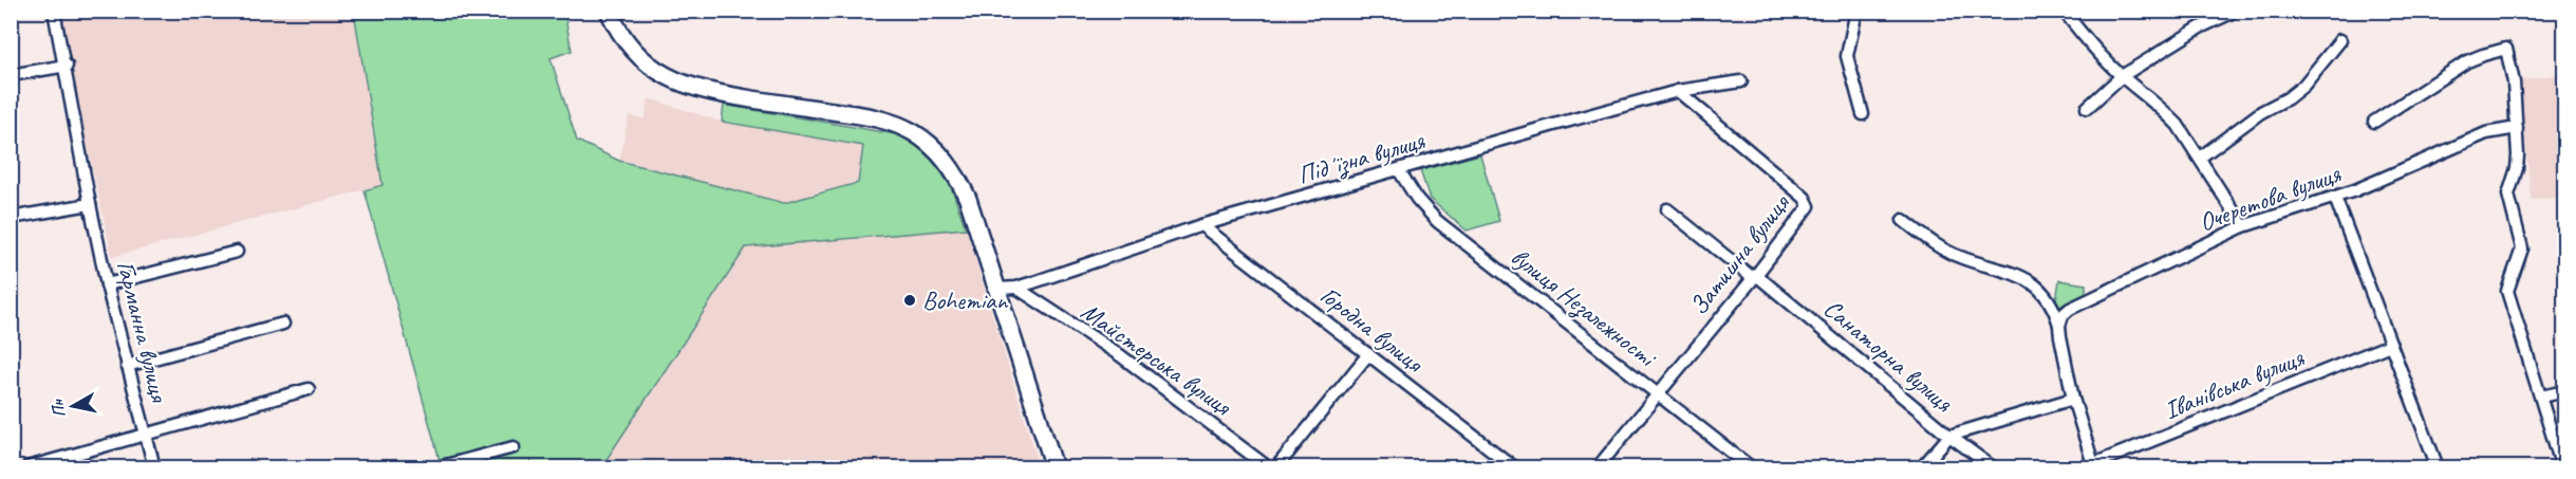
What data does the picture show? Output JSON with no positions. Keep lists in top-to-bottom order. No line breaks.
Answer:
{"streets":{"street":["Підʼїзна вулиця","Очеретова вулиця","Затишна вулиця","вулиця Незалежності","Городна вулиця","Гарманна вулиця","Санаторна вулиця","Майстерська вулиця","Іванівська вулиця"]},"crossings":[["Підʼїзна вулиця","Затишна вулиця"],["Підʼїзна вулиця","вулиця Незалежності"],["Підʼїзна вулиця","Городна вулиця"],["Підʼїзна вулиця","Майстерська вулиця"],["Затишна вулиця","вулиця Незалежності"],["Затишна вулиця","Санаторна вулиця"]],"places":["Bohemian"],"north":"left"}
